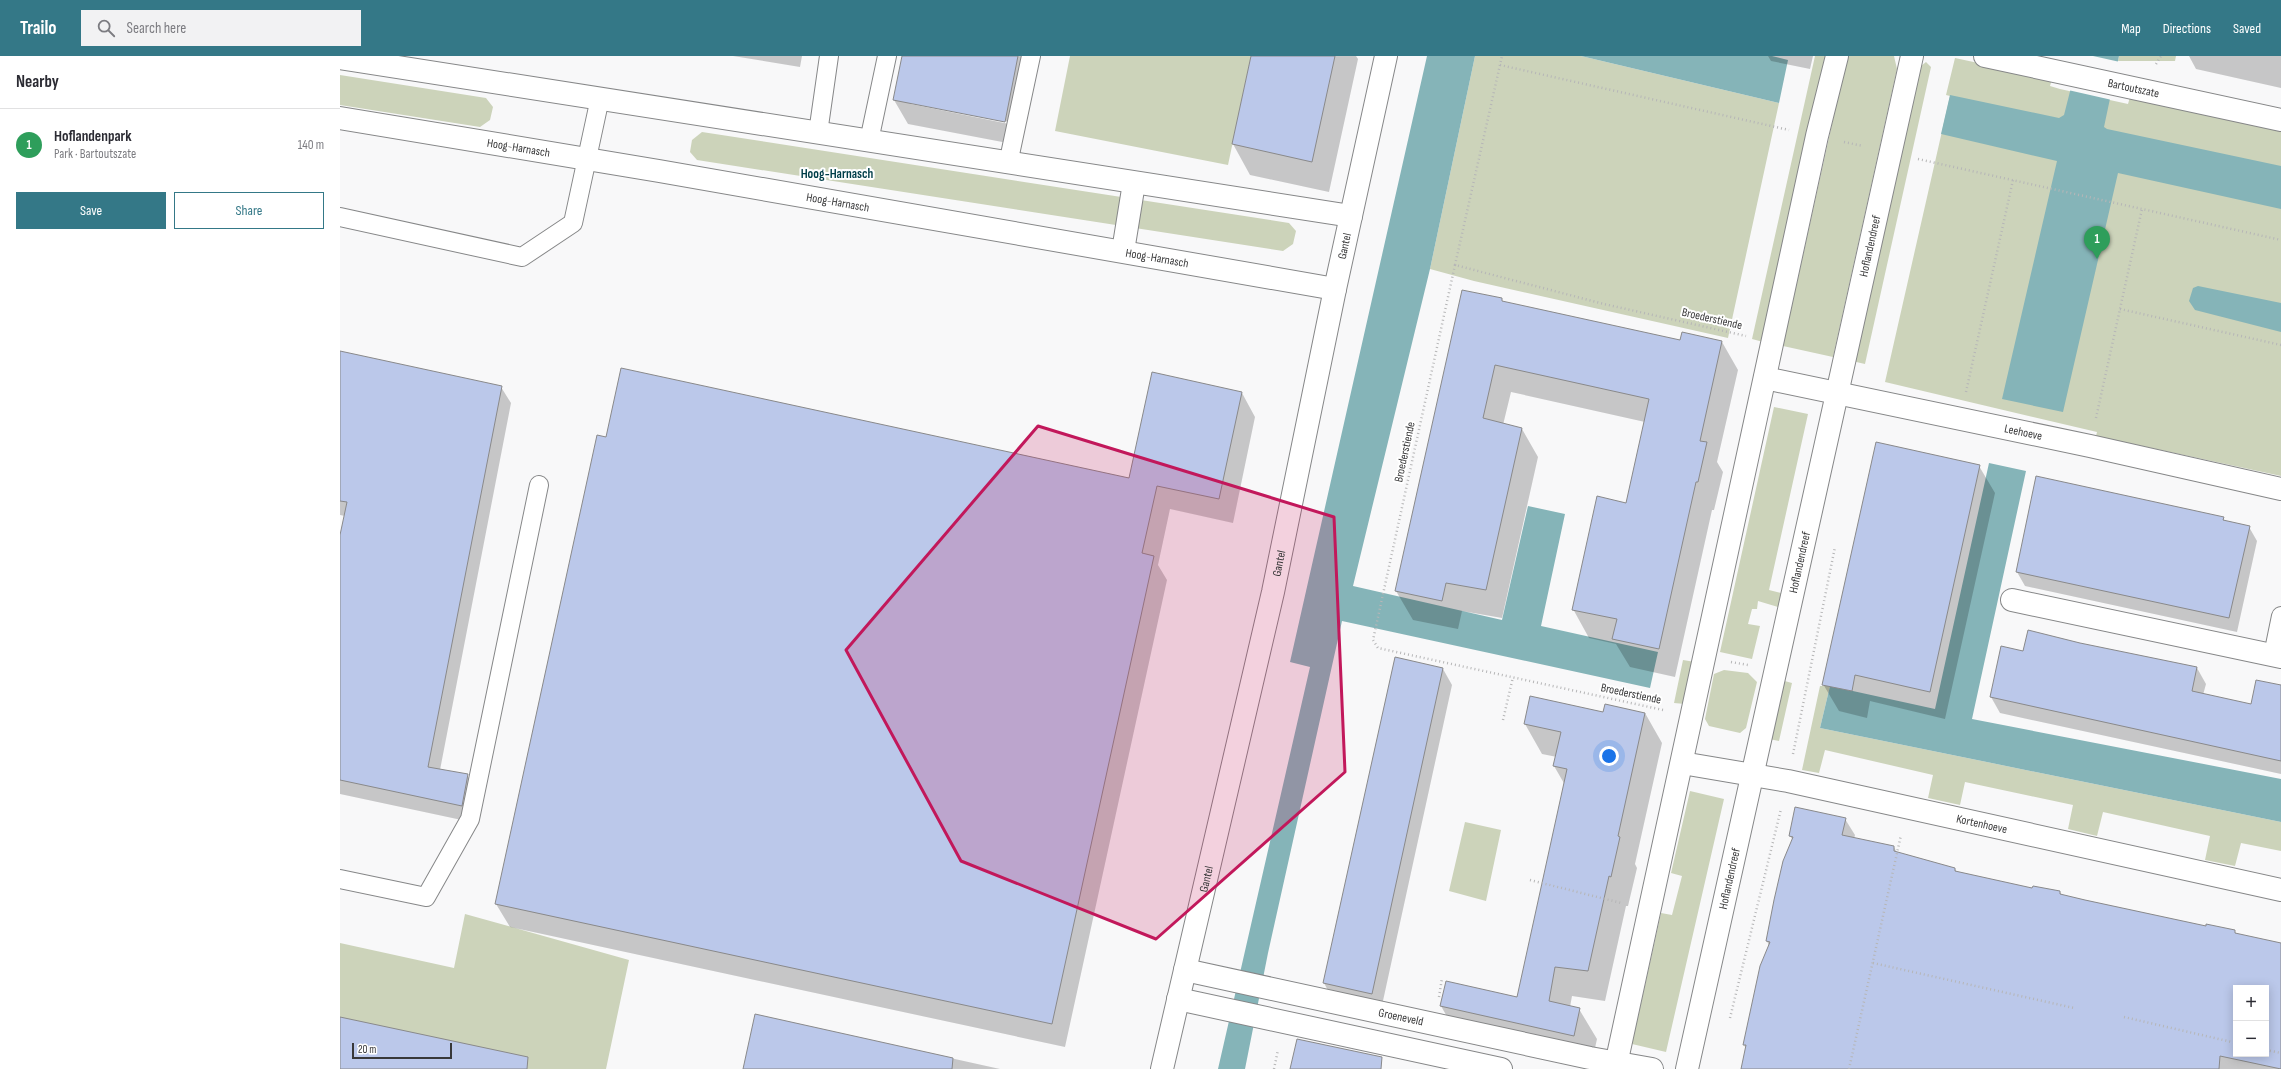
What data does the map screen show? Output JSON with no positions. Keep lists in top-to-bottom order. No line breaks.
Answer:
{"streets":{"street":["Bartoutszate","Hoog-Harnasch","Gantel","Hoflandendreef","Leehoeve","Kortenhoeve","Groeneveld"],"path":["Broederstiende"]},"crossings":[["Hoog-Harnasch","Gantel"],["Gantel","Groeneveld"],["Hoflandendreef","Leehoeve"],["Hoflandendreef","Kortenhoeve"]],"districts":["Hoog-Harnasch"],"scale_bar":"20 m","page":{"header":"Trailo","search":"Search here","nav":["Map","Directions","Saved"],"heading":"Nearby","list":[{"mark":"1","name":"Hoflandenpark","note":"Park · Bartoutszate","value":"140 m"}],"buttons":["Save","Share"],"pins":"1","map_buttons":["+","−"],"scale":"20 m"}}
